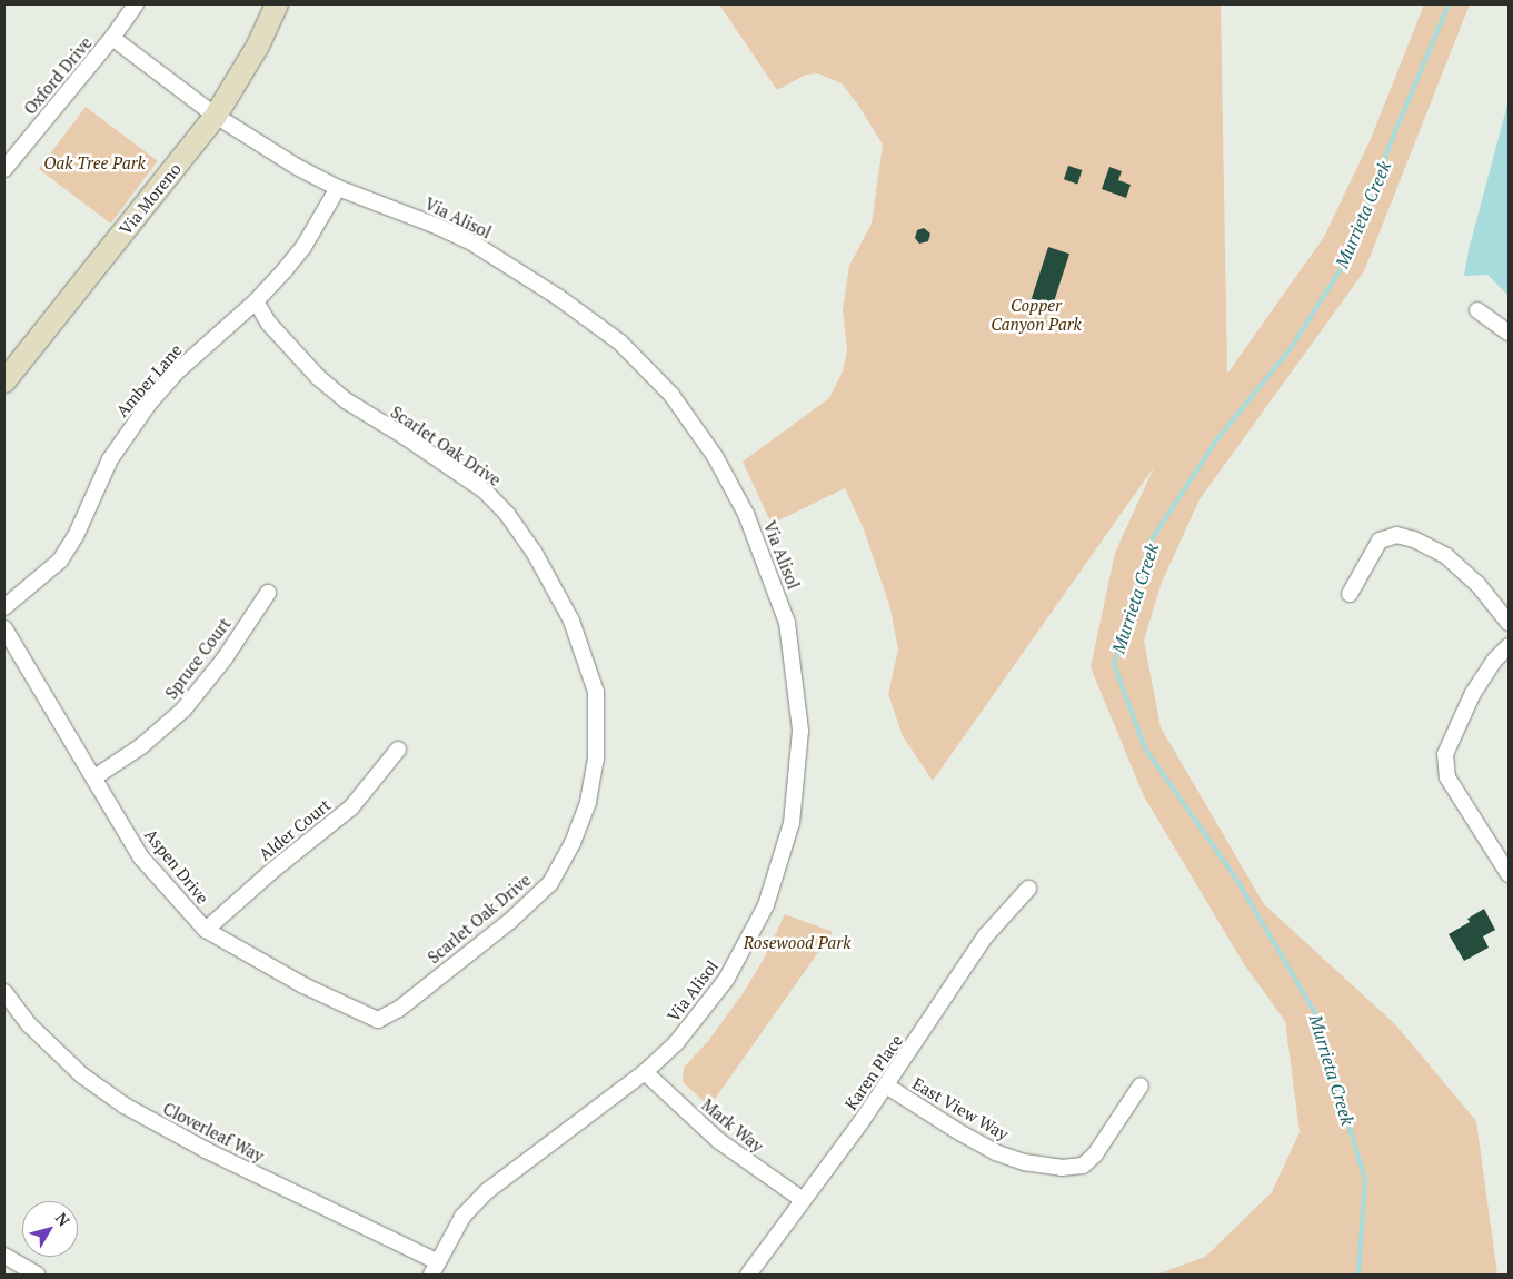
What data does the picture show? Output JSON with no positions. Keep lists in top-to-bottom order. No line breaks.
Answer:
{"streets":{"street":["Oxford Drive","Via Moreno","Via Alisol","Amber Lane","Scarlet Oak Drive","Spruce Court","Alder Court","Aspen Drive","Karen Place","East View Way","Mark Way","Cloverleaf Way"]},"crossings":[["Oxford Drive","Via Alisol"],["Via Moreno","Via Alisol"],["Via Alisol","Amber Lane"],["Via Alisol","Mark Way"],["Via Alisol","Cloverleaf Way"],["Amber Lane","Scarlet Oak Drive"],["Scarlet Oak Drive","Aspen Drive"],["Spruce Court","Aspen Drive"],["Alder Court","Aspen Drive"],["Karen Place","East View Way"],["Karen Place","Mark Way"]],"water":["Murrieta Creek"],"parks":["Oak Tree Park","Copper Canyon Park","Rosewood Park"],"north":"top right"}
